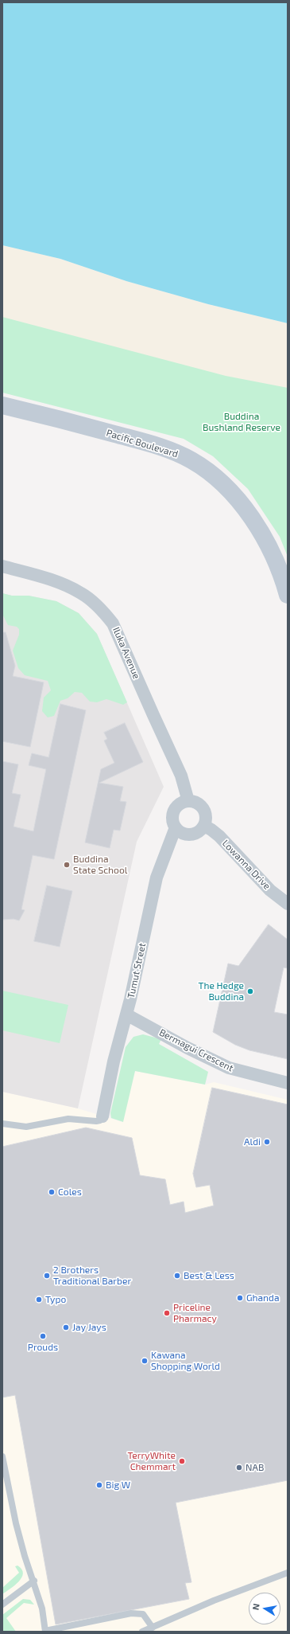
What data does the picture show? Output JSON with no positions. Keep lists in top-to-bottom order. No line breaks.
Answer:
{"streets":{"street":["Pacific Boulevard","Iluka Avenue","Lowanna Drive","Tumut Street","Bermagui Crescent"]},"crossings":[["Iluka Avenue","Lowanna Drive"],["Iluka Avenue","Tumut Street"],["Lowanna Drive","Tumut Street"],["Tumut Street","Bermagui Crescent"]],"parks":["Buddina Bushland Reserve"],"places":["Buddina State School","The Hedge Buddina","Aldi","Coles","2 Brothers Traditional Barber","Best & Less","Ghanda","Typo","Priceline Pharmacy","Jay Jays","Prouds","Kawana Shopping World","TerryWhite Chemmart","NAB","Big W"],"north":"left"}
